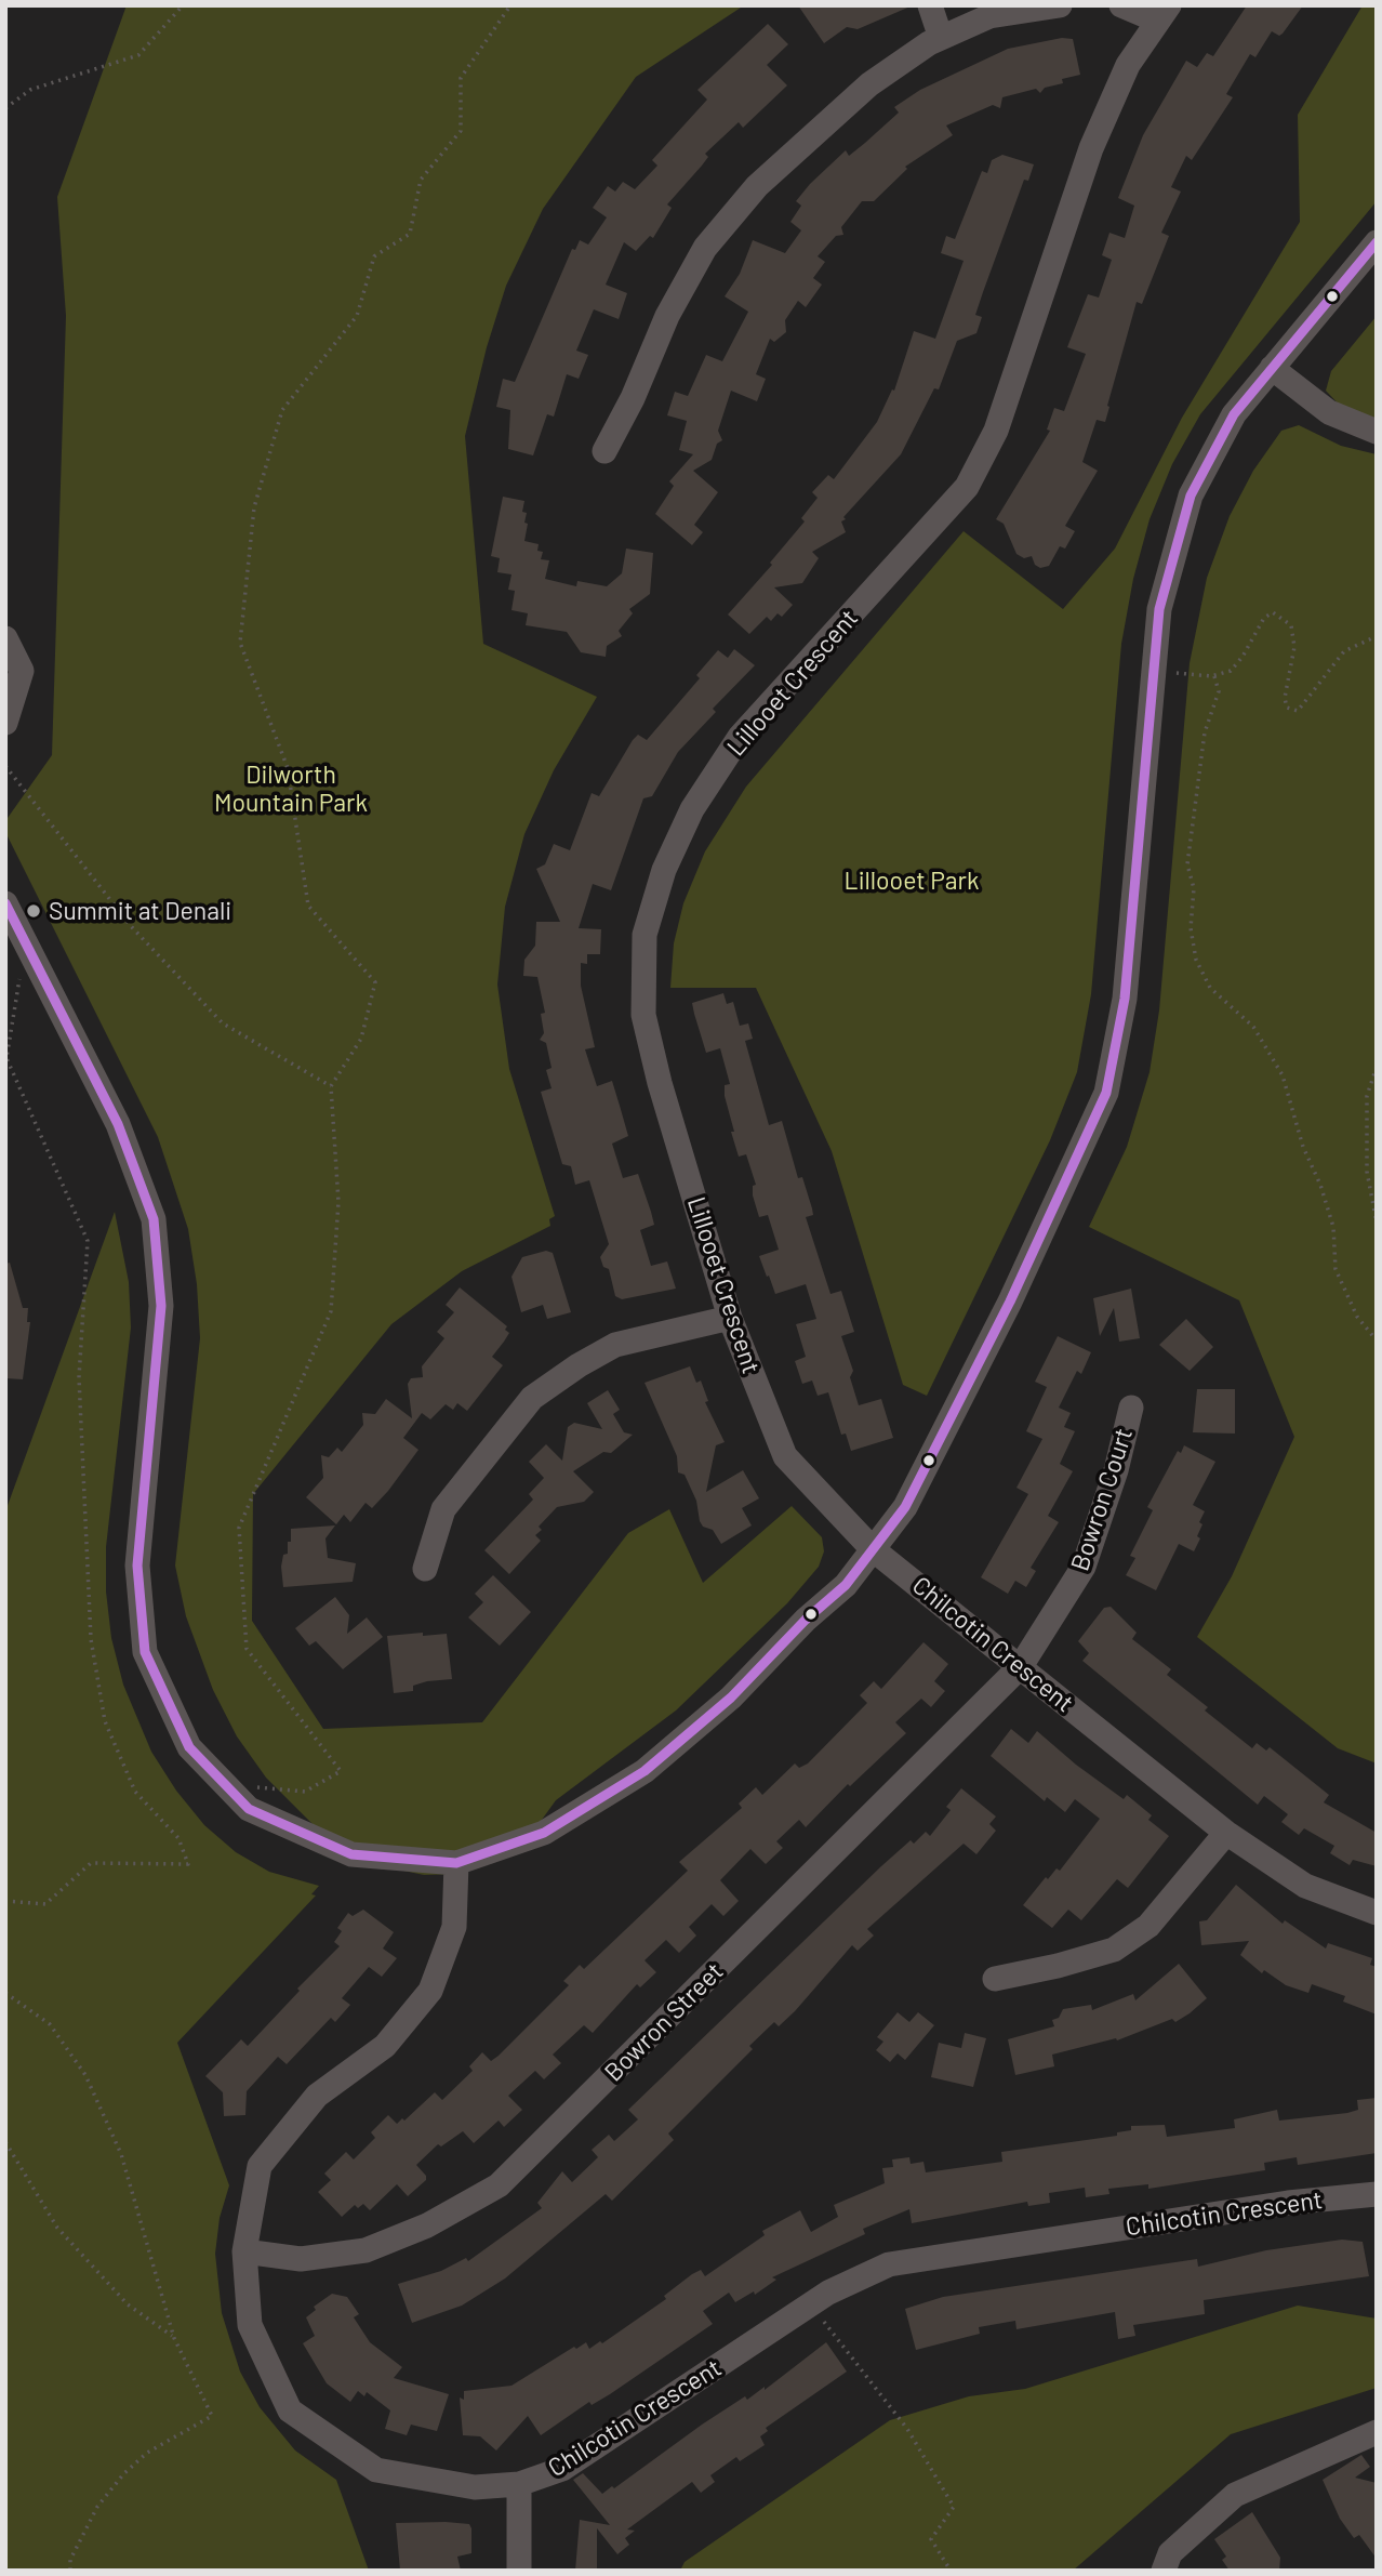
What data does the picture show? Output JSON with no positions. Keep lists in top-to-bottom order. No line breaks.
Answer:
{"streets":{"street":["Lillooet Crescent","Bowron Court","Chilcotin Crescent","Bowron Street"]},"crossings":[["Lillooet Crescent","Chilcotin Crescent"],["Bowron Court","Chilcotin Crescent"],["Bowron Court","Bowron Street"],["Chilcotin Crescent","Bowron Street"]],"parks":["Dilworth Mountain Park","Lillooet Park"],"places":["Summit at Denali"]}
